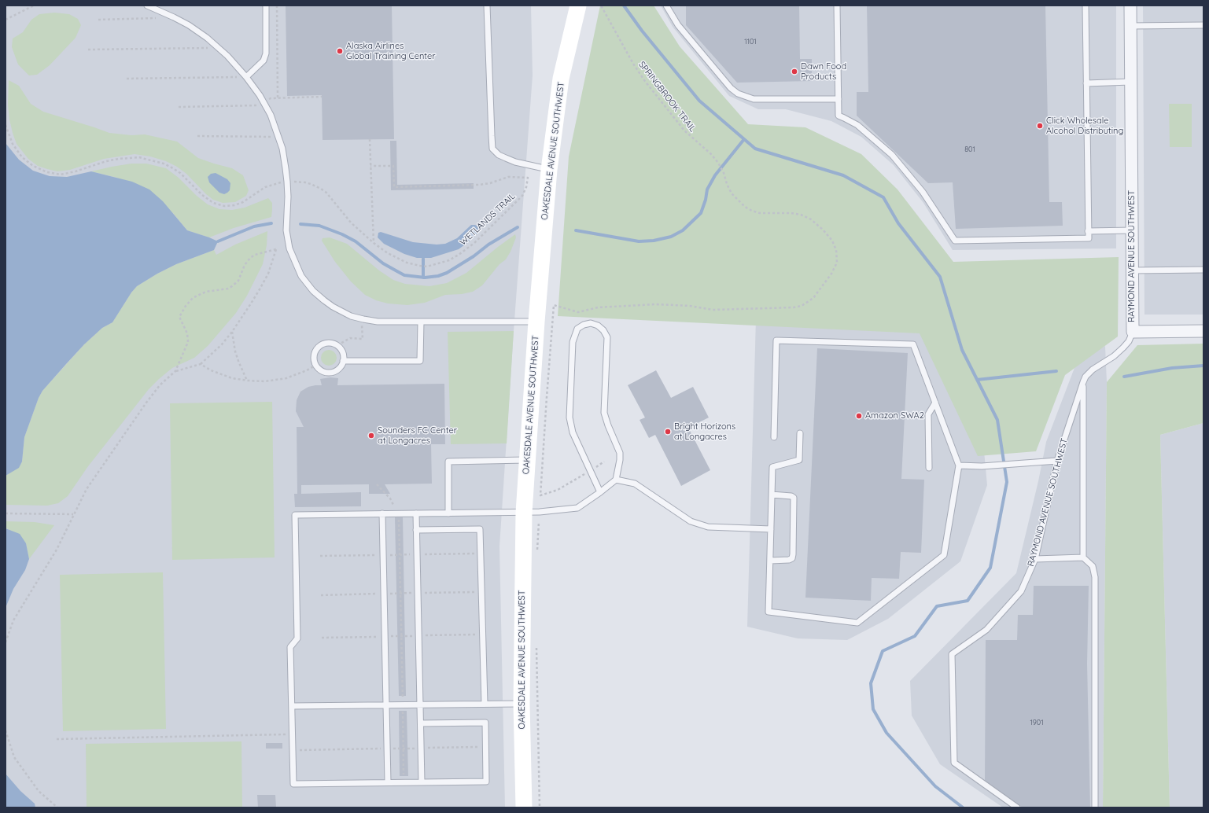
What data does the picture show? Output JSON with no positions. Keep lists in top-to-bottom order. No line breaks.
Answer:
{"streets":{"street":["OAKESDALE AVENUE SOUTHWEST","RAYMOND AVENUE SOUTHWEST"],"path":["SPRINGBROOK TRAIL","WETLANDS TRAIL"]},"places":["Alaska Airlines Global Training Center","Dawn Food Products","Click Wholesale Alcohol Distributing","Amazon SWA2","Bright Horizons at Longacres","Sounders FC Center at Longacres"],"house_numbers":["1101","801","1901"]}
